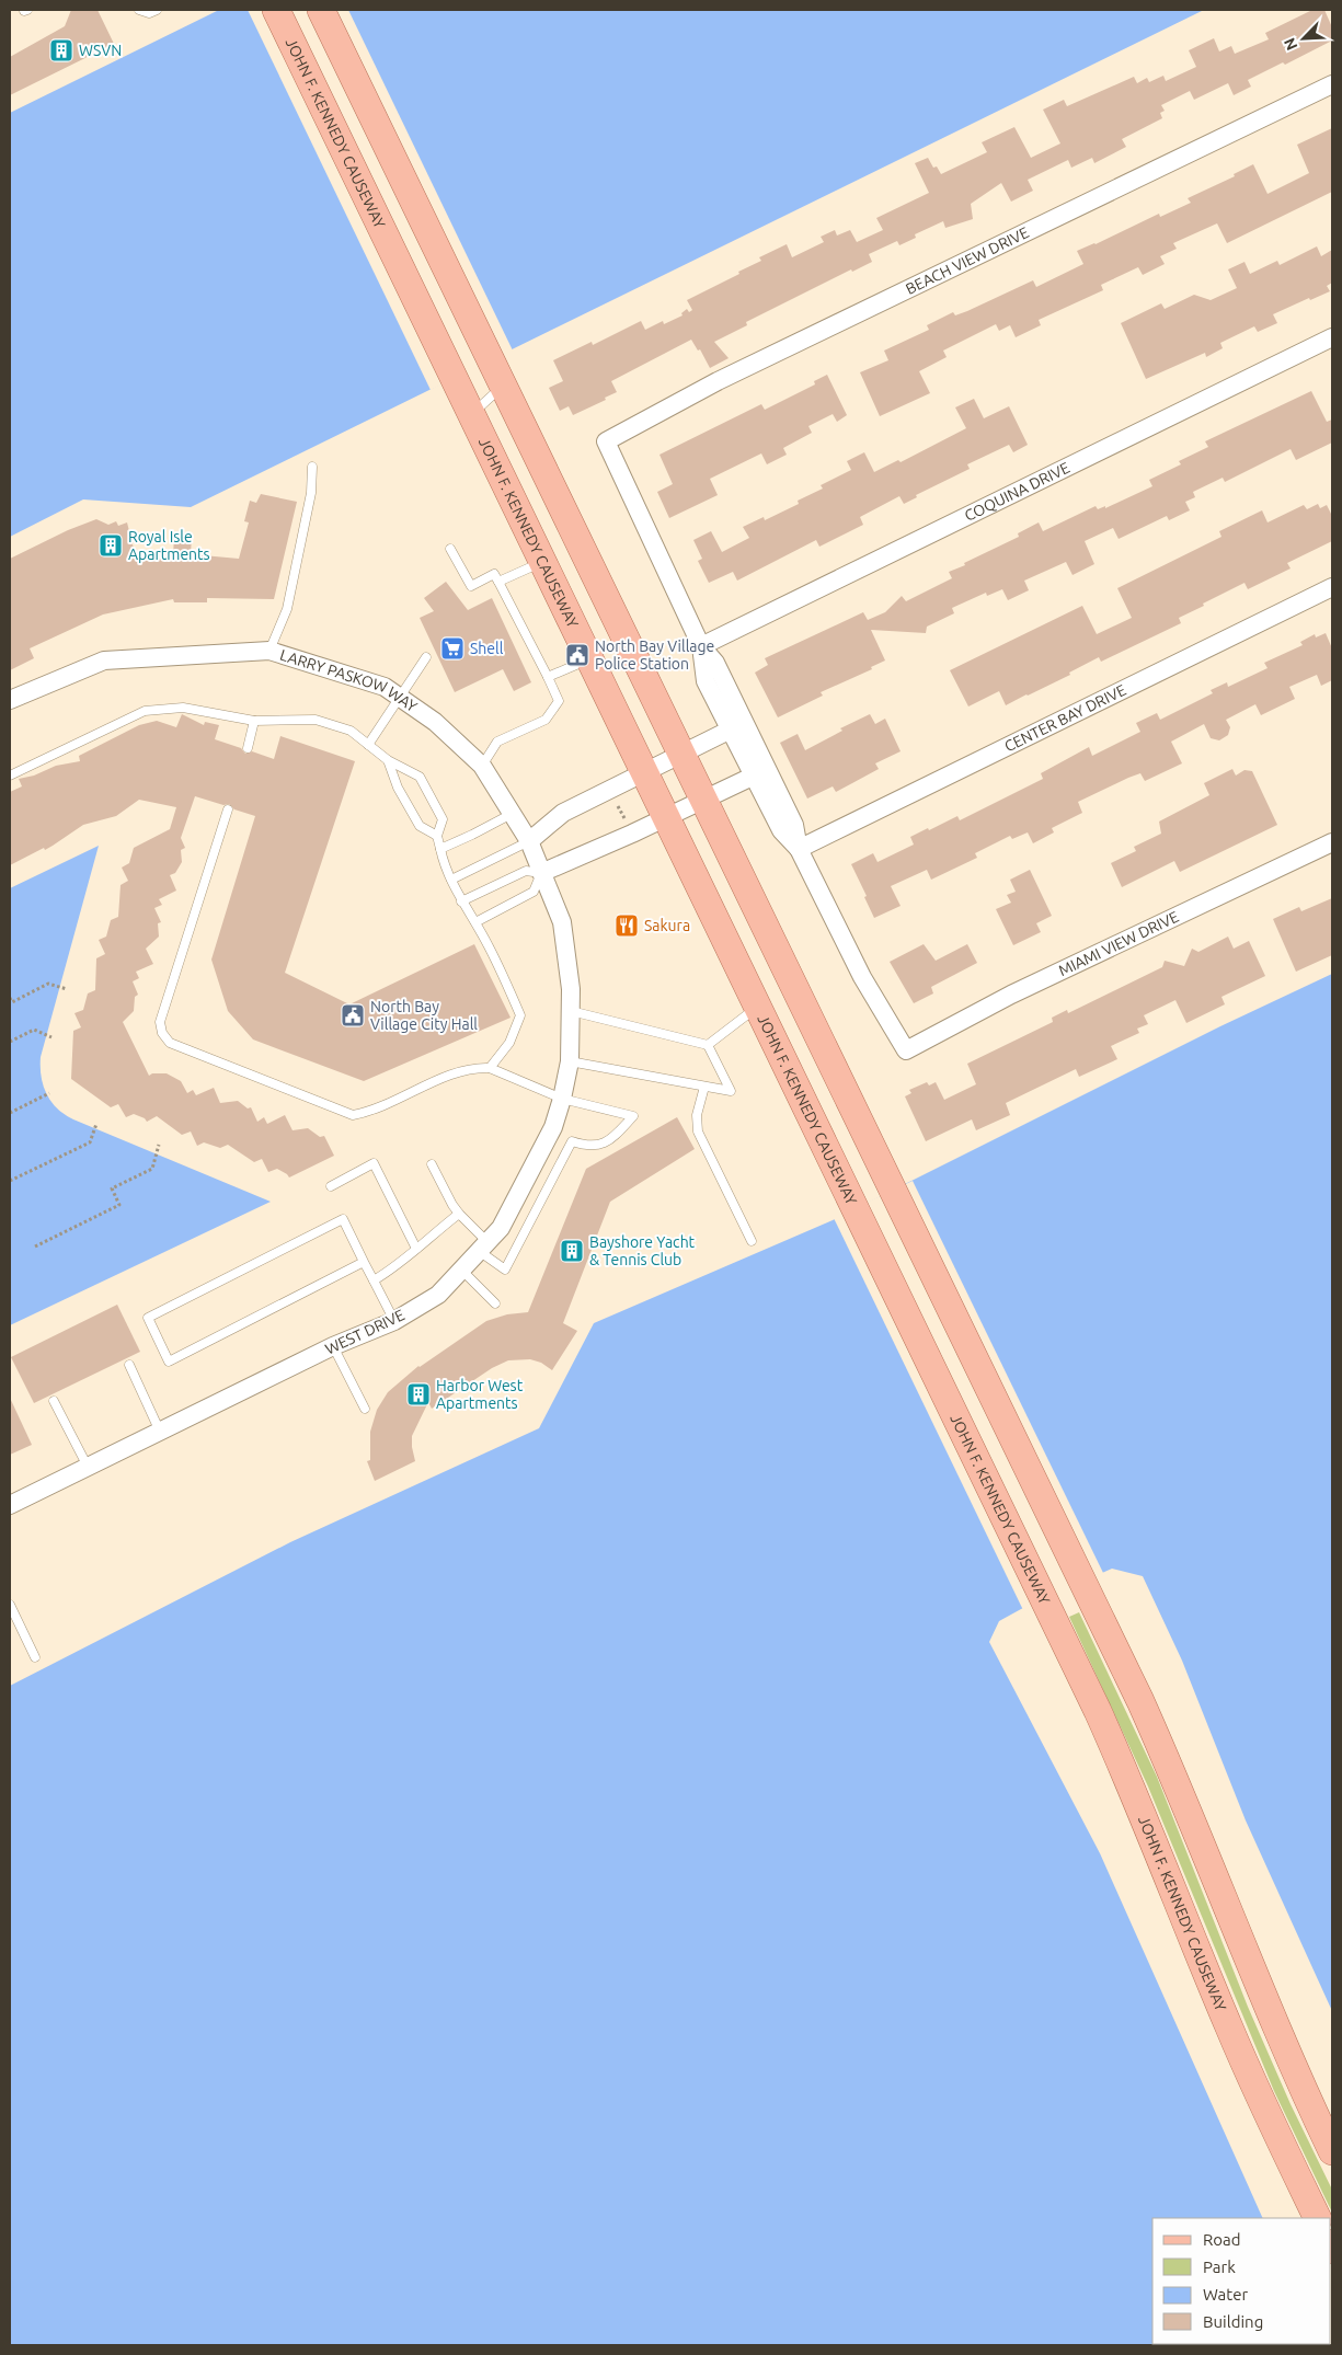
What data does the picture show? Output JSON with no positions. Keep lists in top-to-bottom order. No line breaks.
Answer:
{"streets":{"main road":["JOHN F. KENNEDY CAUSEWAY"],"street":["BEACH VIEW DRIVE","COQUINA DRIVE","LARRY PASKOW WAY","CENTER BAY DRIVE","MIAMI VIEW DRIVE","WEST DRIVE"]},"crossings":[["BEACH VIEW DRIVE","COQUINA DRIVE"],["LARRY PASKOW WAY","WEST DRIVE"],["CENTER BAY DRIVE","MIAMI VIEW DRIVE"]],"places":{"building":["WSVN","Royal Isle Apartments","Bayshore Yacht & Tennis Club","Harbor West Apartments"],"supermarket":["Shell"],"public building":["North Bay Village Police Station","North Bay Village City Hall"],"restaurant":["Sakura"]},"legend":["Road","Park","Water","Building"],"north":"bottom left"}
